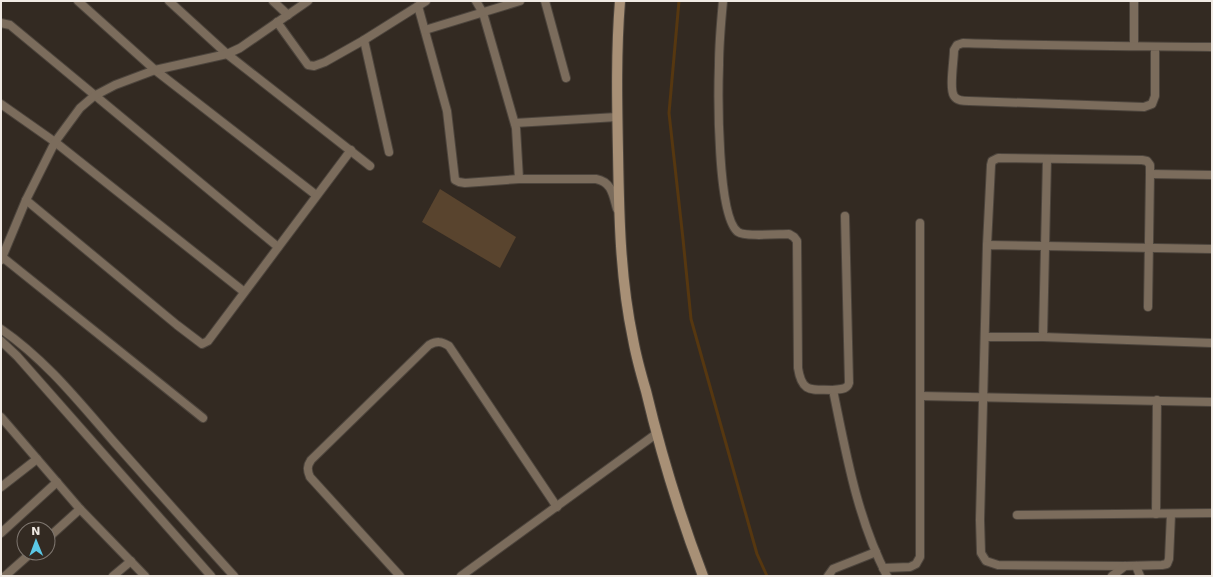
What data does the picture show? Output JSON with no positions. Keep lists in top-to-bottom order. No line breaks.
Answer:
{"north":"top"}
